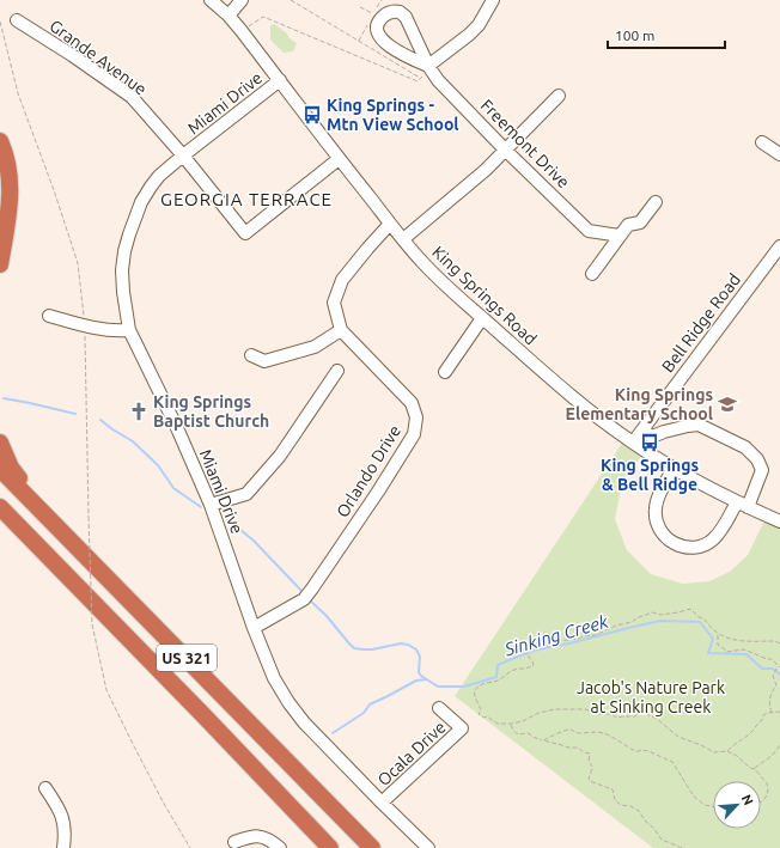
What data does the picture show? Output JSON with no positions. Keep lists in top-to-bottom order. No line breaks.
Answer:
{"streets":{"highway":["US 321"],"street":["Grande Avenue","Miami Drive","Freemont Drive","King Springs Road","Bell Ridge Road","Orlando Drive","Ocala Drive"]},"crossings":[["Grande Avenue","Miami Drive"],["Grande Avenue","King Springs Road"],["Miami Drive","King Springs Road"],["Miami Drive","Orlando Drive"],["Miami Drive","Ocala Drive"],["King Springs Road","Bell Ridge Road"],["King Springs Road","Orlando Drive"]],"districts":["GEORGIA TERRACE"],"water":["Sinking Creek"],"parks":["Jacob's Nature Park at Sinking Creek"],"places":{"bus stop":["King Springs - Mtn View School","King Springs & Bell Ridge"],"school or university":["King Springs Elementary School"],"church":["King Springs Baptist Church"]},"scale_bar":"100 m","north":"top right"}
